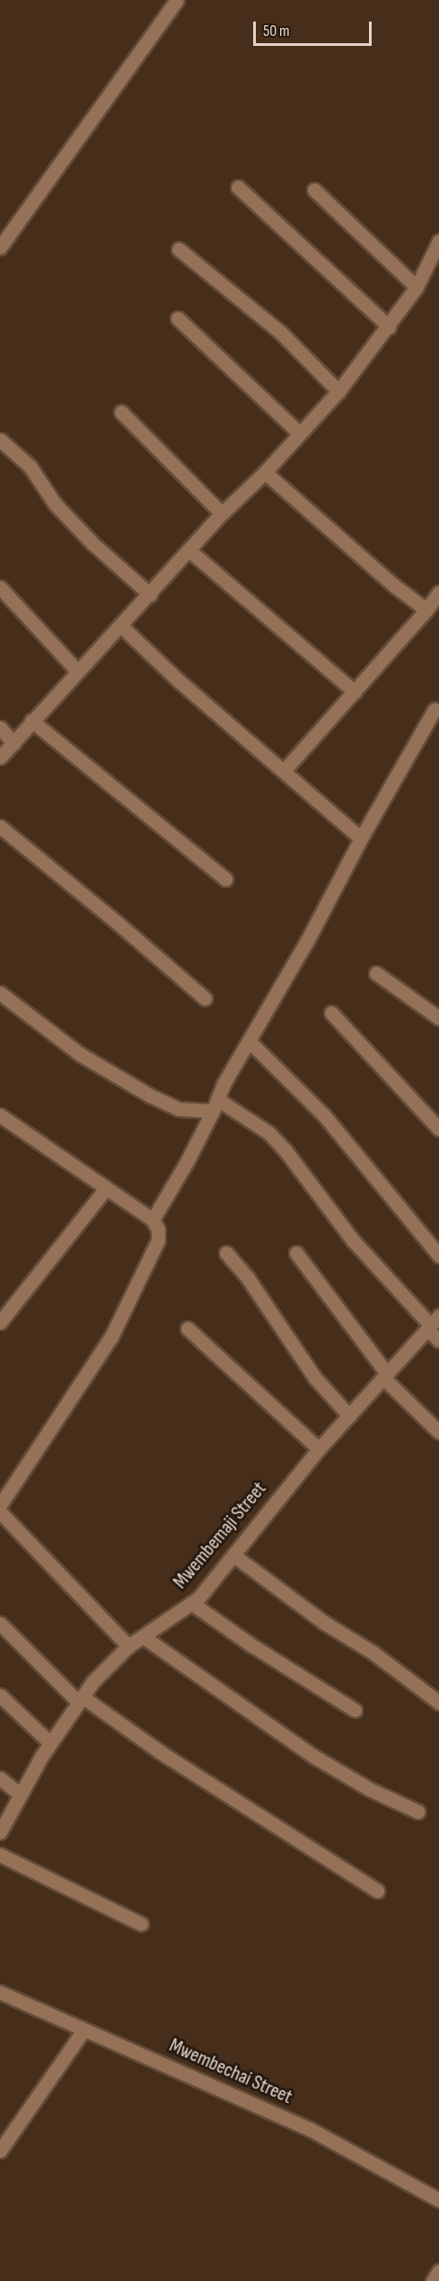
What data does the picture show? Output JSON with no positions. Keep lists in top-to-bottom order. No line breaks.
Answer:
{"streets":{"street":["Mwembemaji Street","Mwembechai Street"]},"scale_bar":"50 m"}
